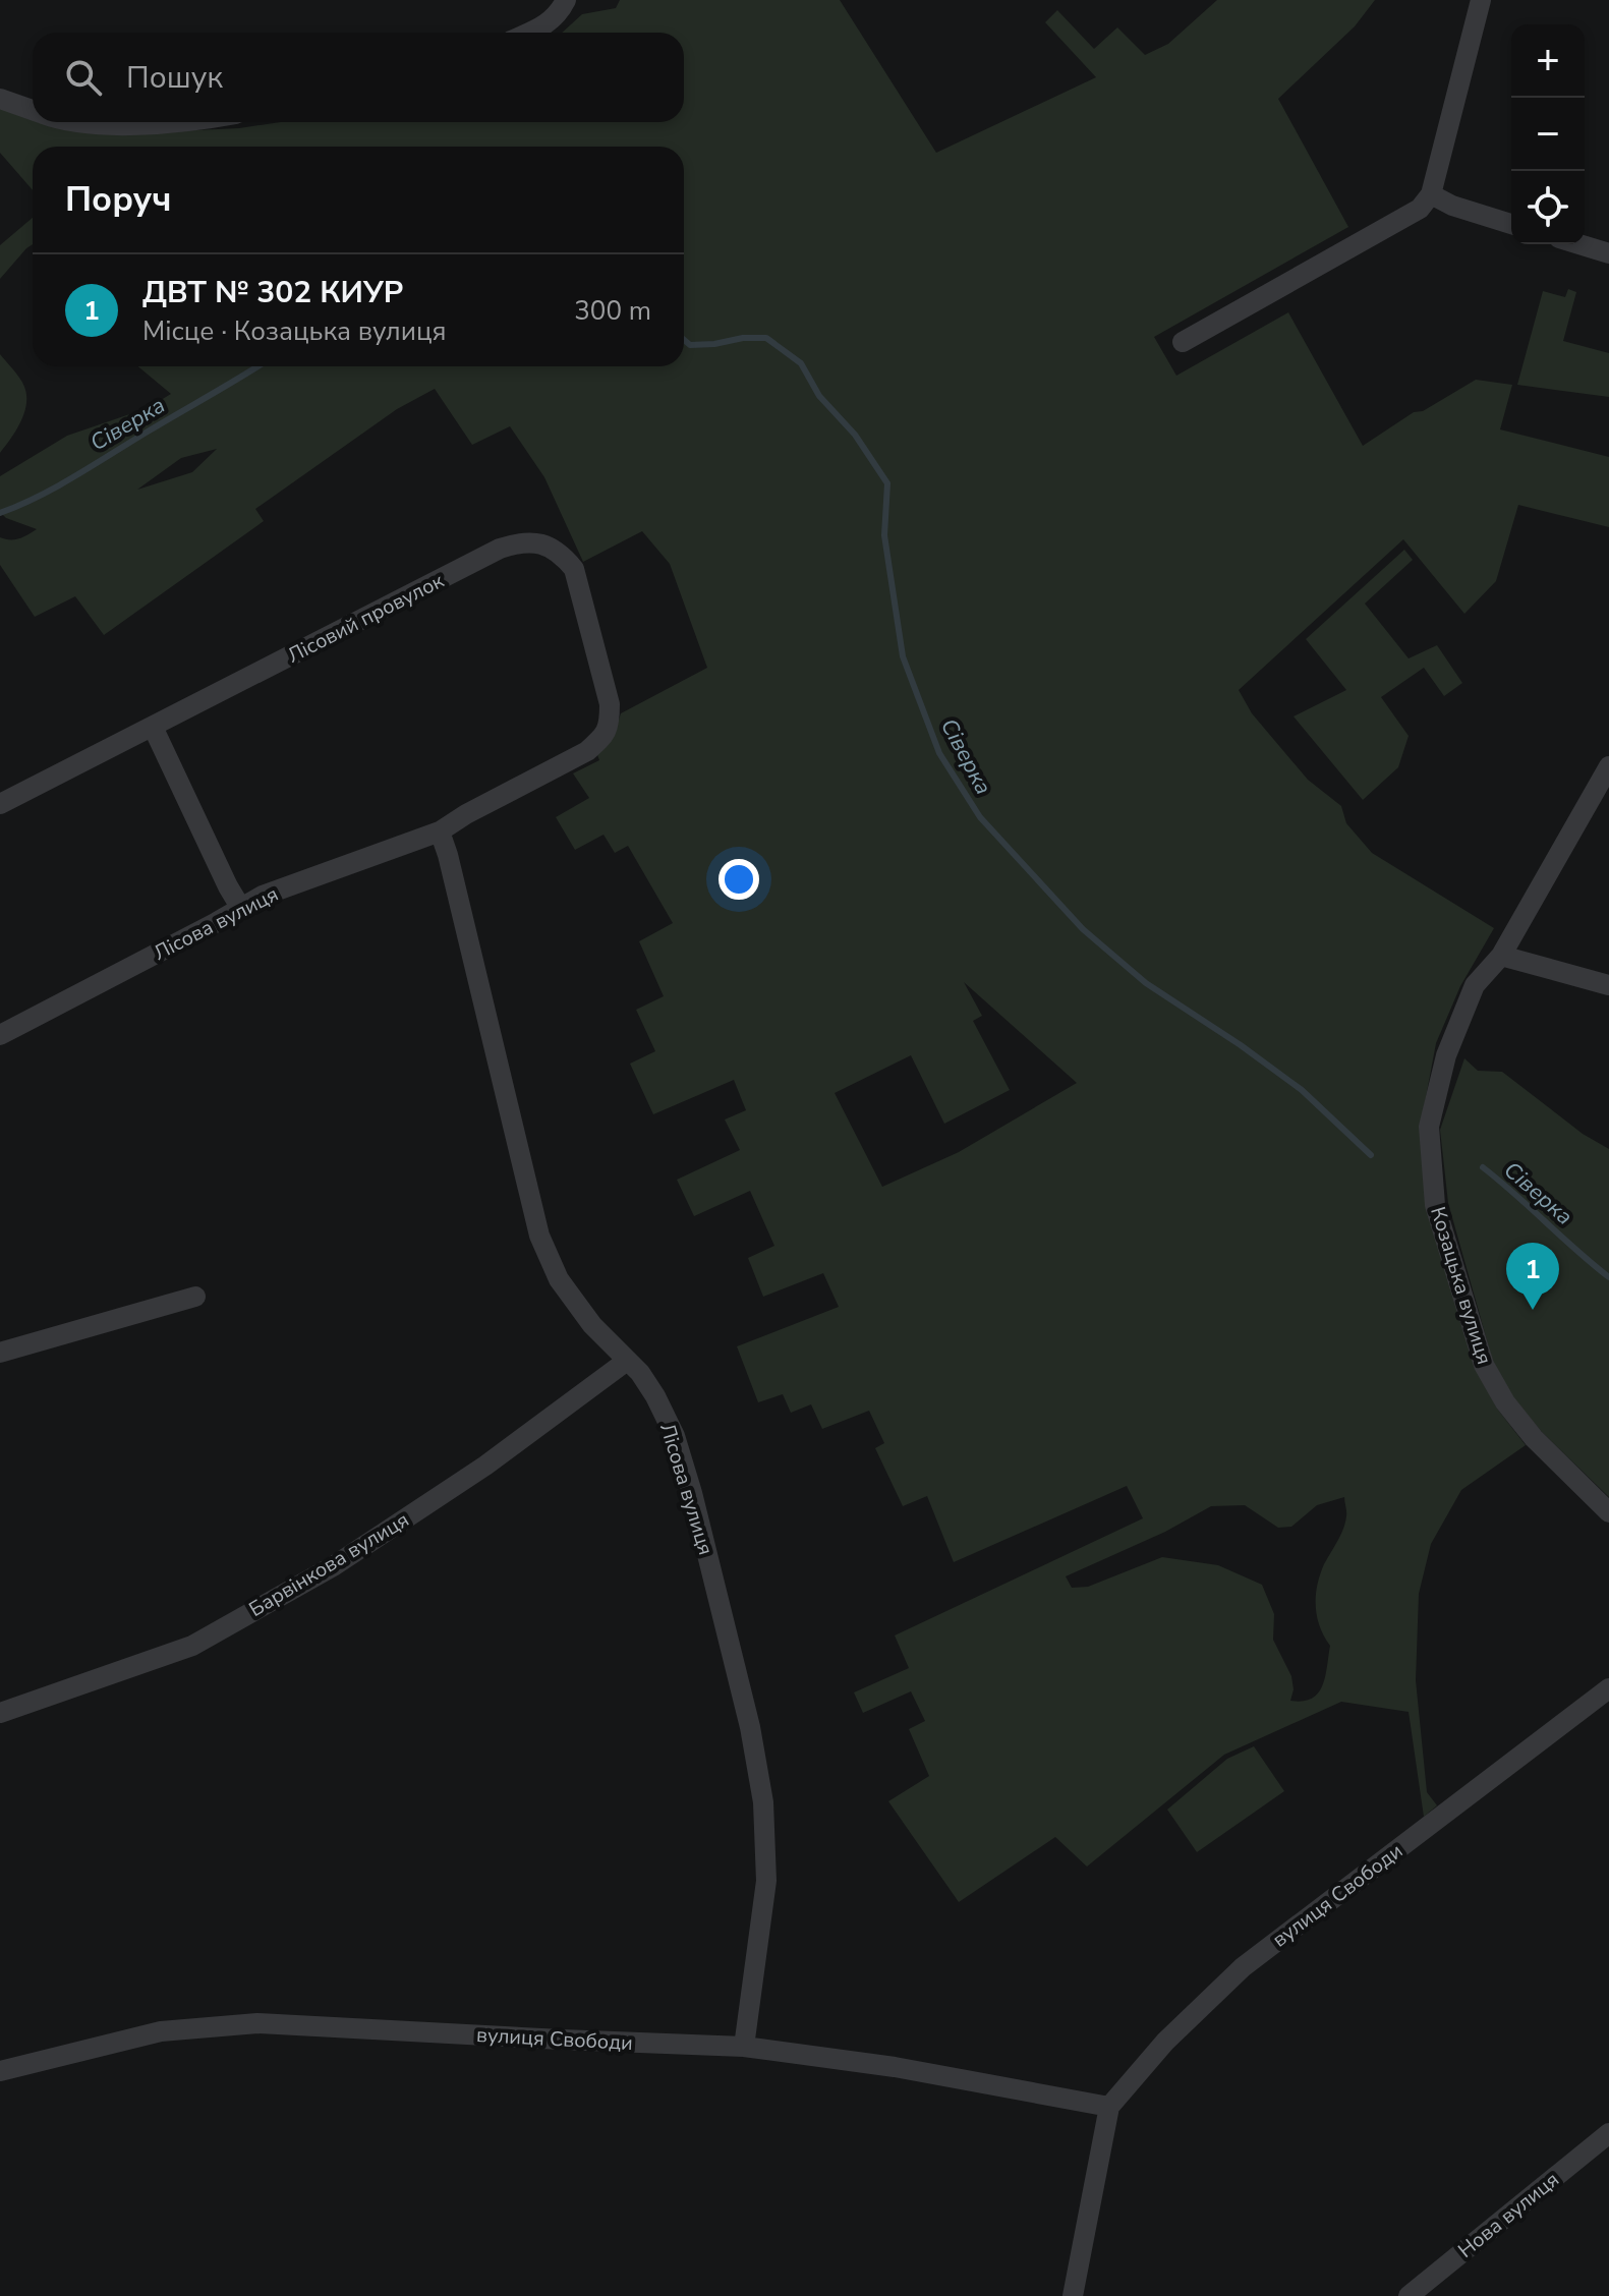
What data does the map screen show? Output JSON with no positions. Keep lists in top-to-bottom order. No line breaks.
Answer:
{"streets":{"street":["Лісовий провулок","Лісова вулиця","Козацька вулиця","Барвінкова вулиця","вулиця Свободи","Нова вулиця"]},"crossings":[["Лісовий провулок","Лісова вулиця"],["Лісова вулиця","Барвінкова вулиця"],["Лісова вулиця","вулиця Свободи"]],"water":["Сіверка"],"page":{"map_buttons":["+","−"],"search":"Пошук","heading":"Поруч","list":[{"mark":"1","name":"ДВТ № 302 КИУР","note":"Місце · Козацька вулиця","value":"300 m"}],"pins":"1"}}
